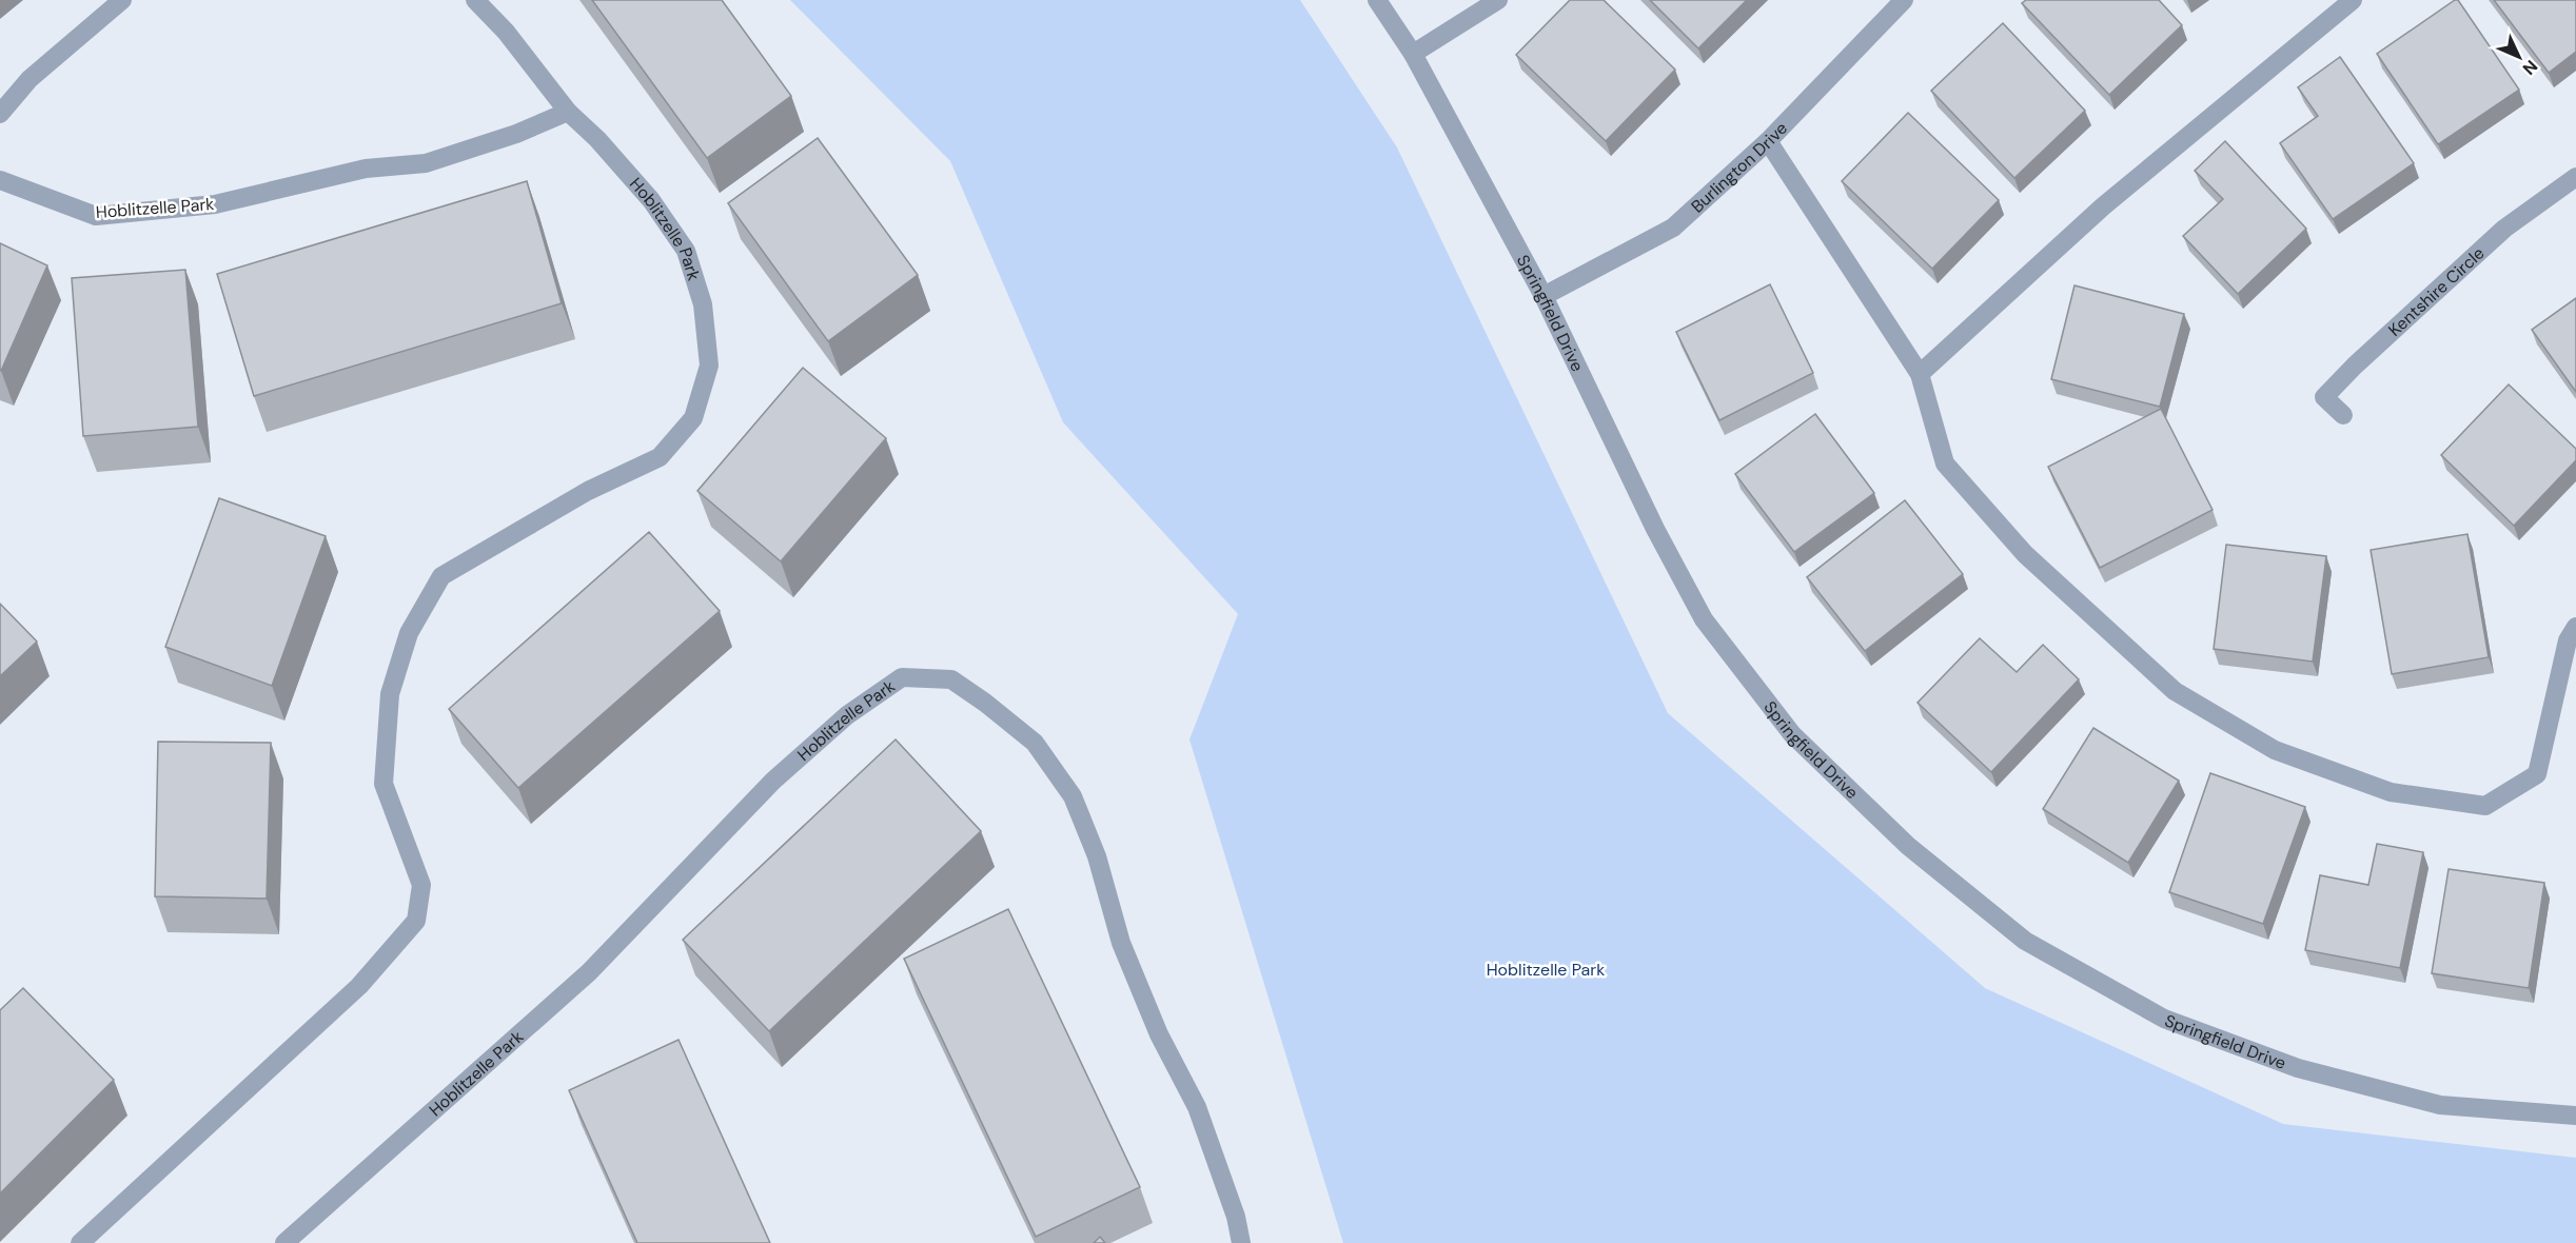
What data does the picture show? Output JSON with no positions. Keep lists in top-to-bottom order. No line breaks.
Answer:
{"streets":{"street":["Burlington Drive","Hoblitzelle Park","Kentshire Circle","Springfield Drive"]},"crossings":[["Burlington Drive","Springfield Drive"]],"parks":["Hoblitzelle Park"],"north":"bottom right"}
